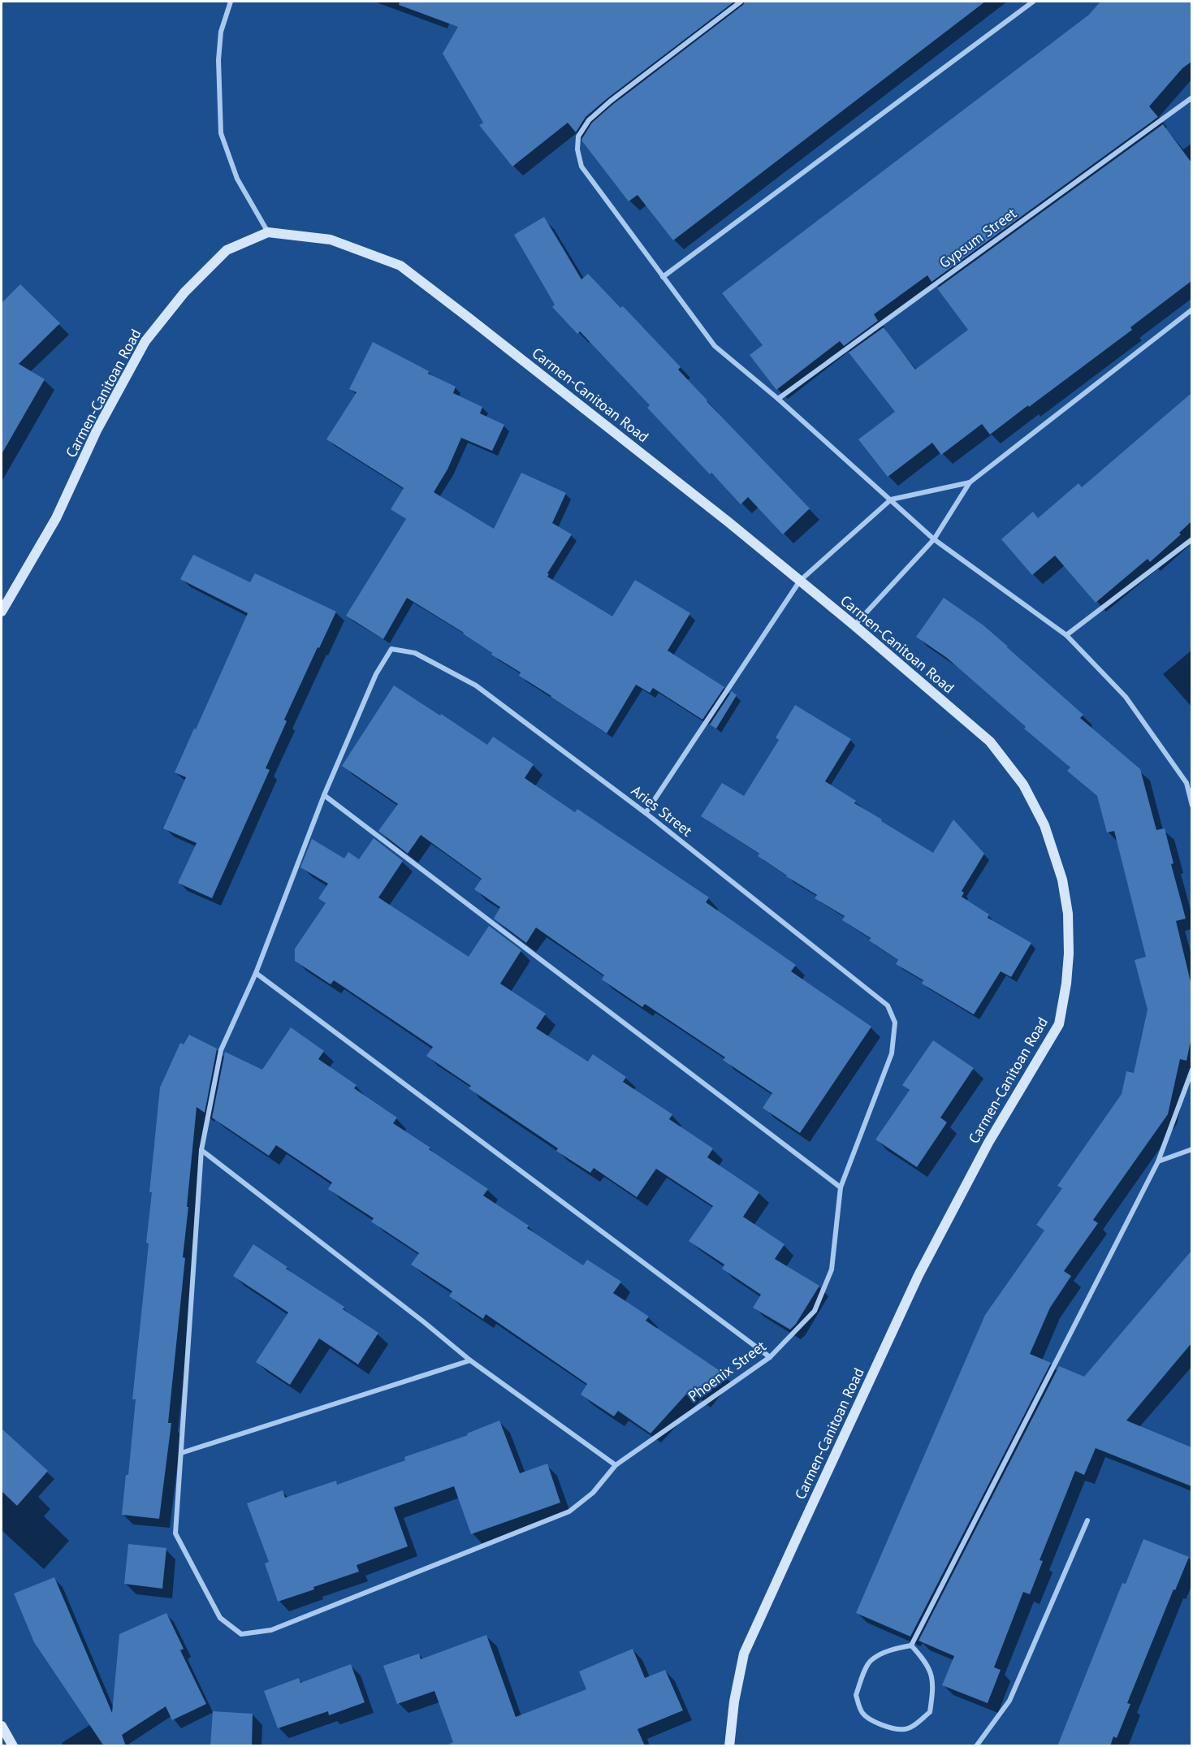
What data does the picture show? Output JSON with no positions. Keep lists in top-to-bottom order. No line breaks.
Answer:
{"streets":{"main road":["Carmen-Canitoan Road"],"street":["Gypsum Street","Aries Street","Phoenix Street"]},"crossings":[["Aries Street","Phoenix Street"]]}
